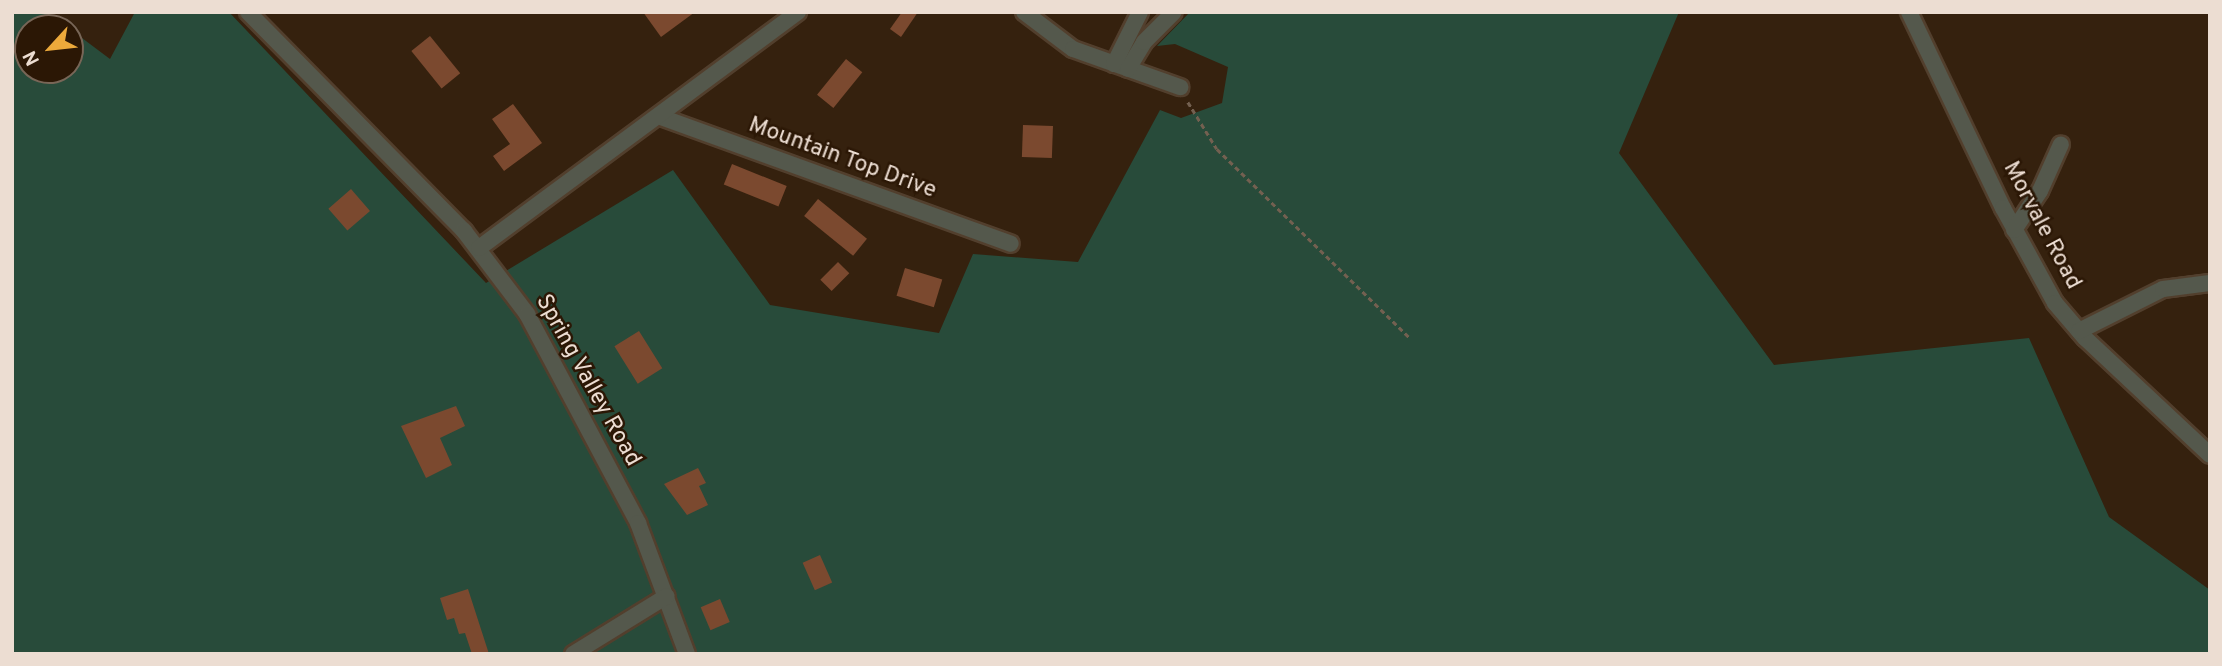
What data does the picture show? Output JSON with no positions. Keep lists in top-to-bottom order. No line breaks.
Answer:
{"streets":{"street":["Mountain Top Drive","Morvale Road","Spring Valley Road"]},"north":"bottom left"}
